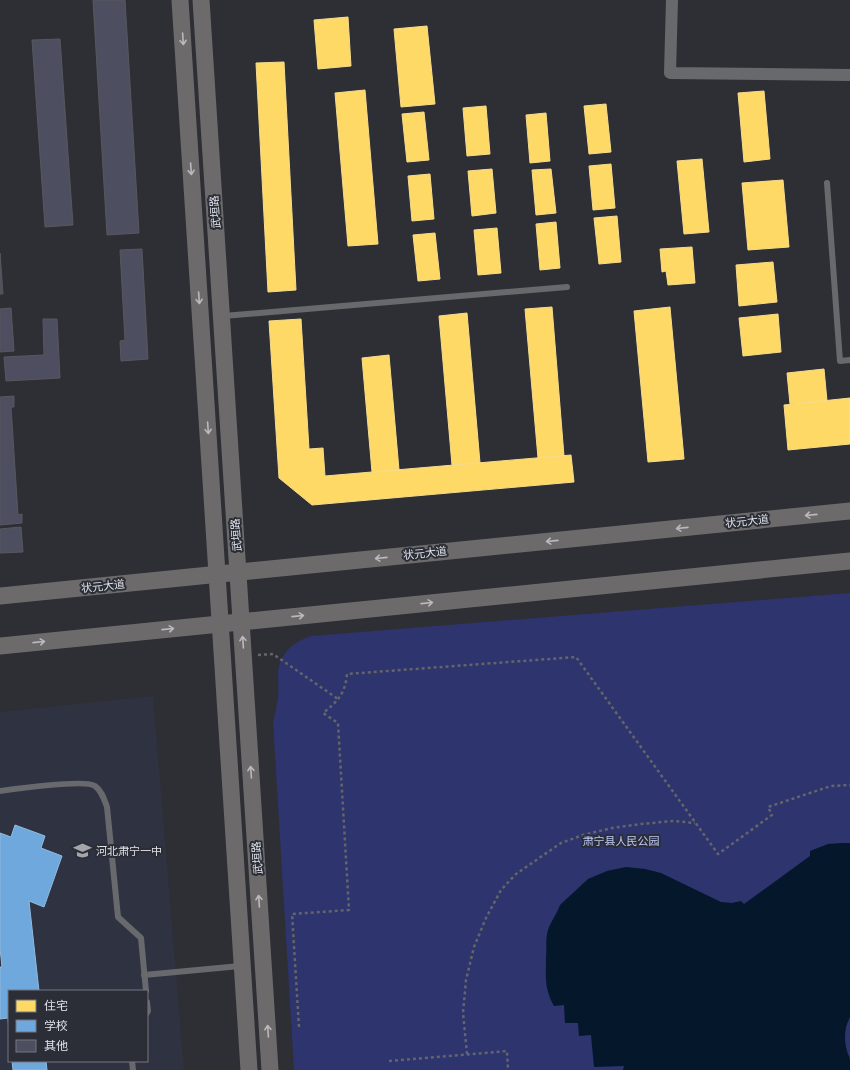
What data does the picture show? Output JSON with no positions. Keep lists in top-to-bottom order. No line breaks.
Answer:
{"streets":{"main road":["武垣路","状元大道"]},"crossings":[["武垣路","状元大道"]],"parks":["肃宁县人民公园"],"places":{"school or university":["河北肃宁一中"]},"legend":["住宅","学校","其他"]}
